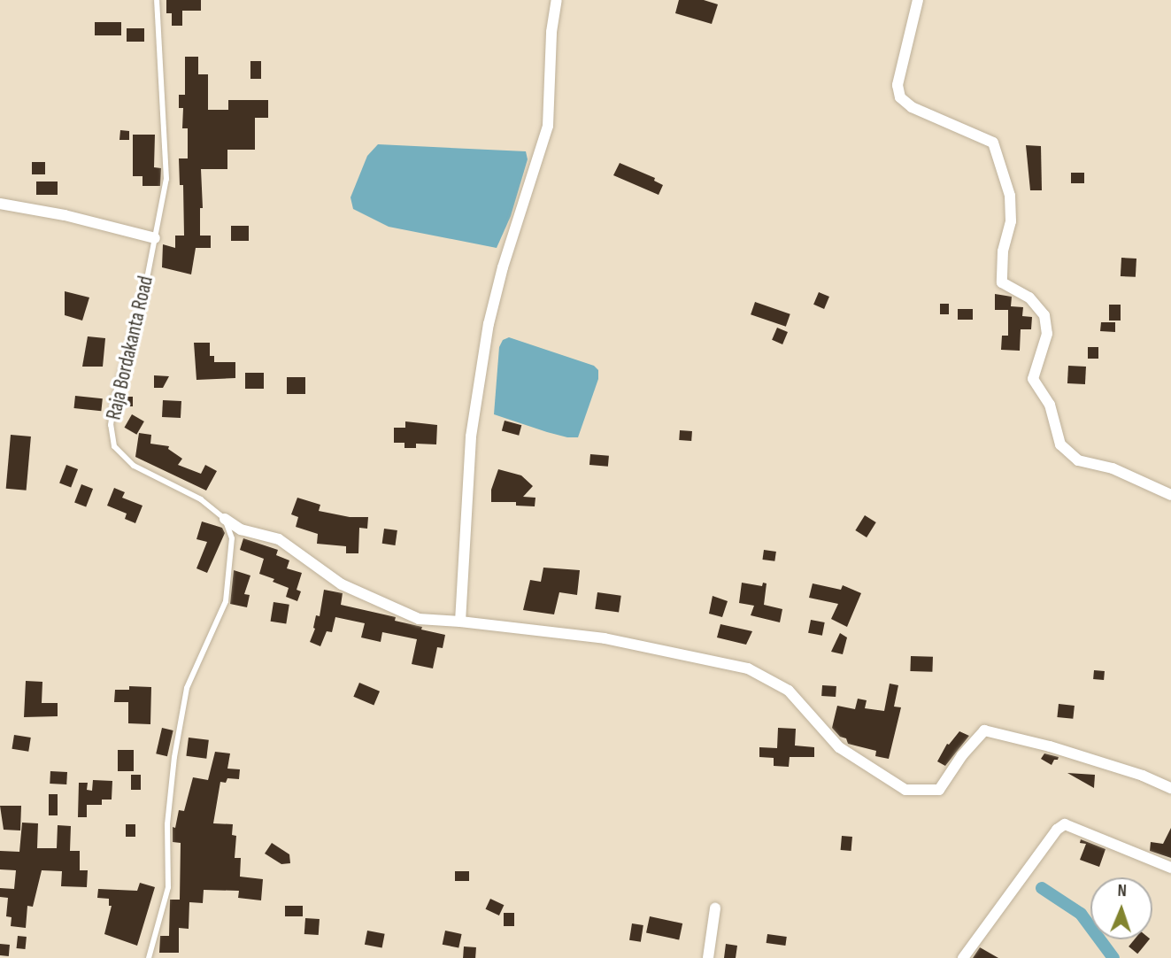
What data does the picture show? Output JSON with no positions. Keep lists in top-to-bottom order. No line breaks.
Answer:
{"streets":{"lane":["Raja Bordakanta Road"]},"north":"top"}
